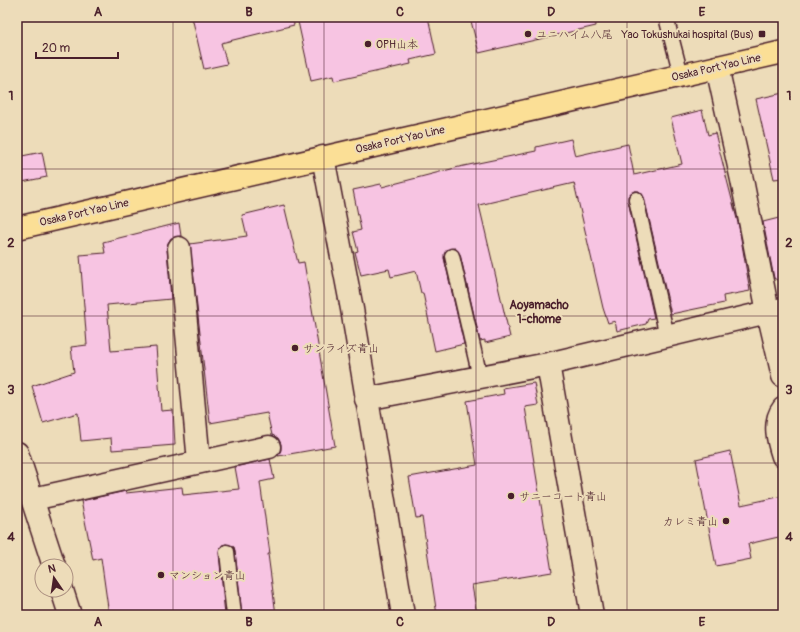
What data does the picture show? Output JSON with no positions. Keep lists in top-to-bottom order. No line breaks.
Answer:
{"streets":{"main road":["Osaka Port Yao Line"]},"districts":["Aoyamacho 1-chome"],"places":{"other":["ユニハイム八尾","OPH山本","サンライズ青山","サニーコート青山","カレミ青山","マンション青山"],"transit":["Yao Tokushukai hospital (Bus)"]},"scale_bar":"20 m","north":"top","grid":{"columns":["A","B","C","D","E"],"rows":["1","2","3","4"]}}
